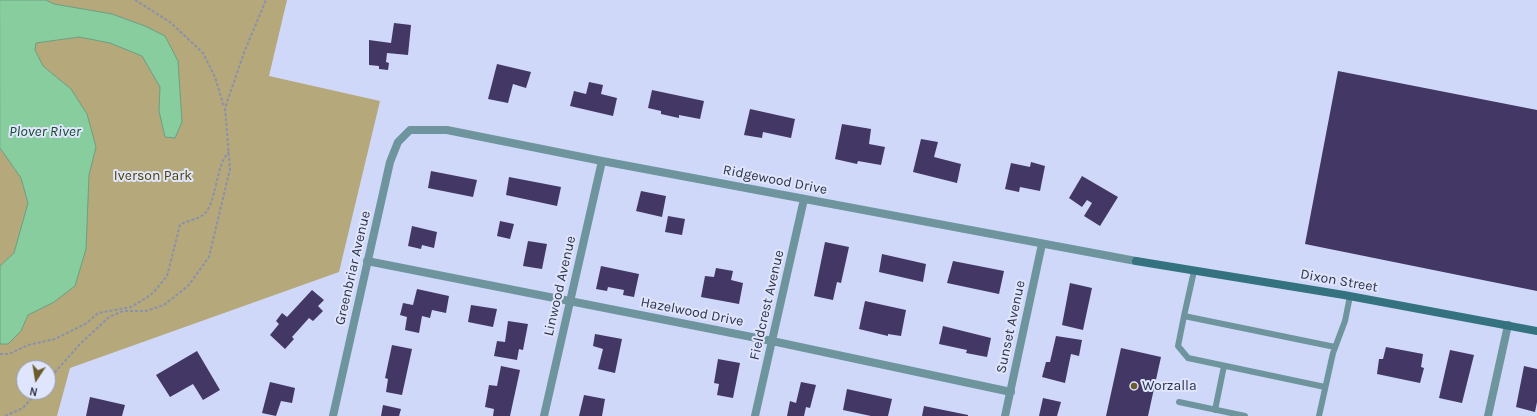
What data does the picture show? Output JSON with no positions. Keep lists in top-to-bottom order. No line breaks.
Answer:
{"streets":{"street":["Ridgewood Drive","Greenbriar Avenue","Dixon Street","Linwood Avenue","Fieldcrest Avenue","Hazelwood Drive","Sunset Avenue"]},"crossings":[["Ridgewood Drive","Greenbriar Avenue"],["Ridgewood Drive","Dixon Street"],["Ridgewood Drive","Linwood Avenue"],["Ridgewood Drive","Fieldcrest Avenue"],["Ridgewood Drive","Sunset Avenue"],["Greenbriar Avenue","Hazelwood Drive"],["Linwood Avenue","Hazelwood Drive"],["Fieldcrest Avenue","Hazelwood Drive"],["Hazelwood Drive","Sunset Avenue"]],"water":["Plover River"],"parks":["Iverson Park"],"places":["Worzalla"],"north":"bottom"}
